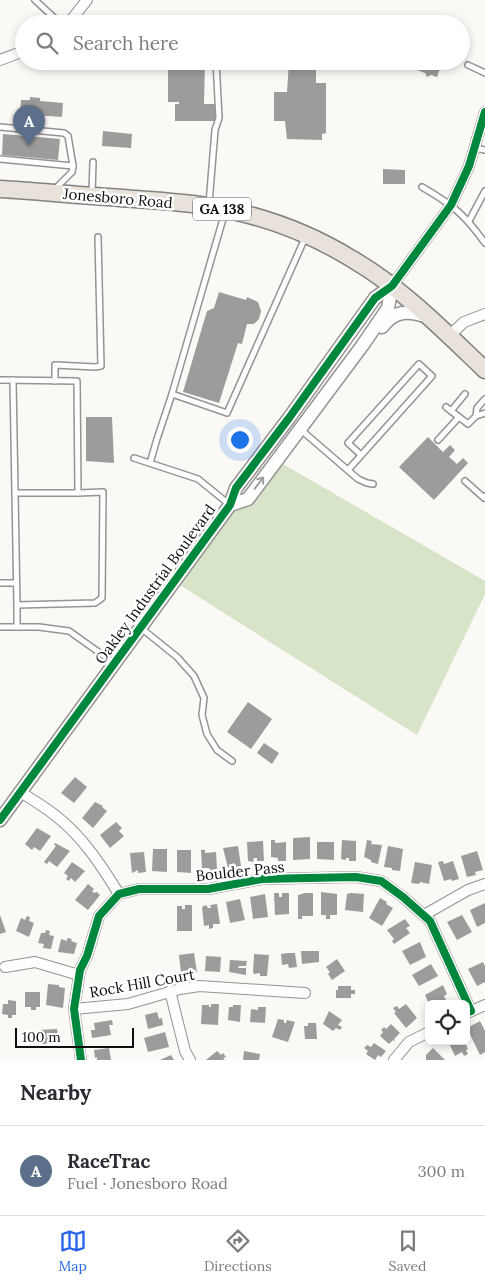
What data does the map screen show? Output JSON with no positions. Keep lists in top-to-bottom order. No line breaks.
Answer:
{"streets":{"highway":["Jonesboro Road","GA 138"],"street":["Oakley Industrial Boulevard","Boulder Pass","Rock Hill Court"]},"crossings":[["Jonesboro Road","Oakley Industrial Boulevard"]],"scale_bar":"100 m","page":{"search":"Search here","pins":"A","scale":"100 m","heading":"Nearby","list":[{"mark":"A","name":"RaceTrac","note":"Fuel · Jonesboro Road","value":"300 m"}],"nav":["Map","Directions","Saved"]}}
